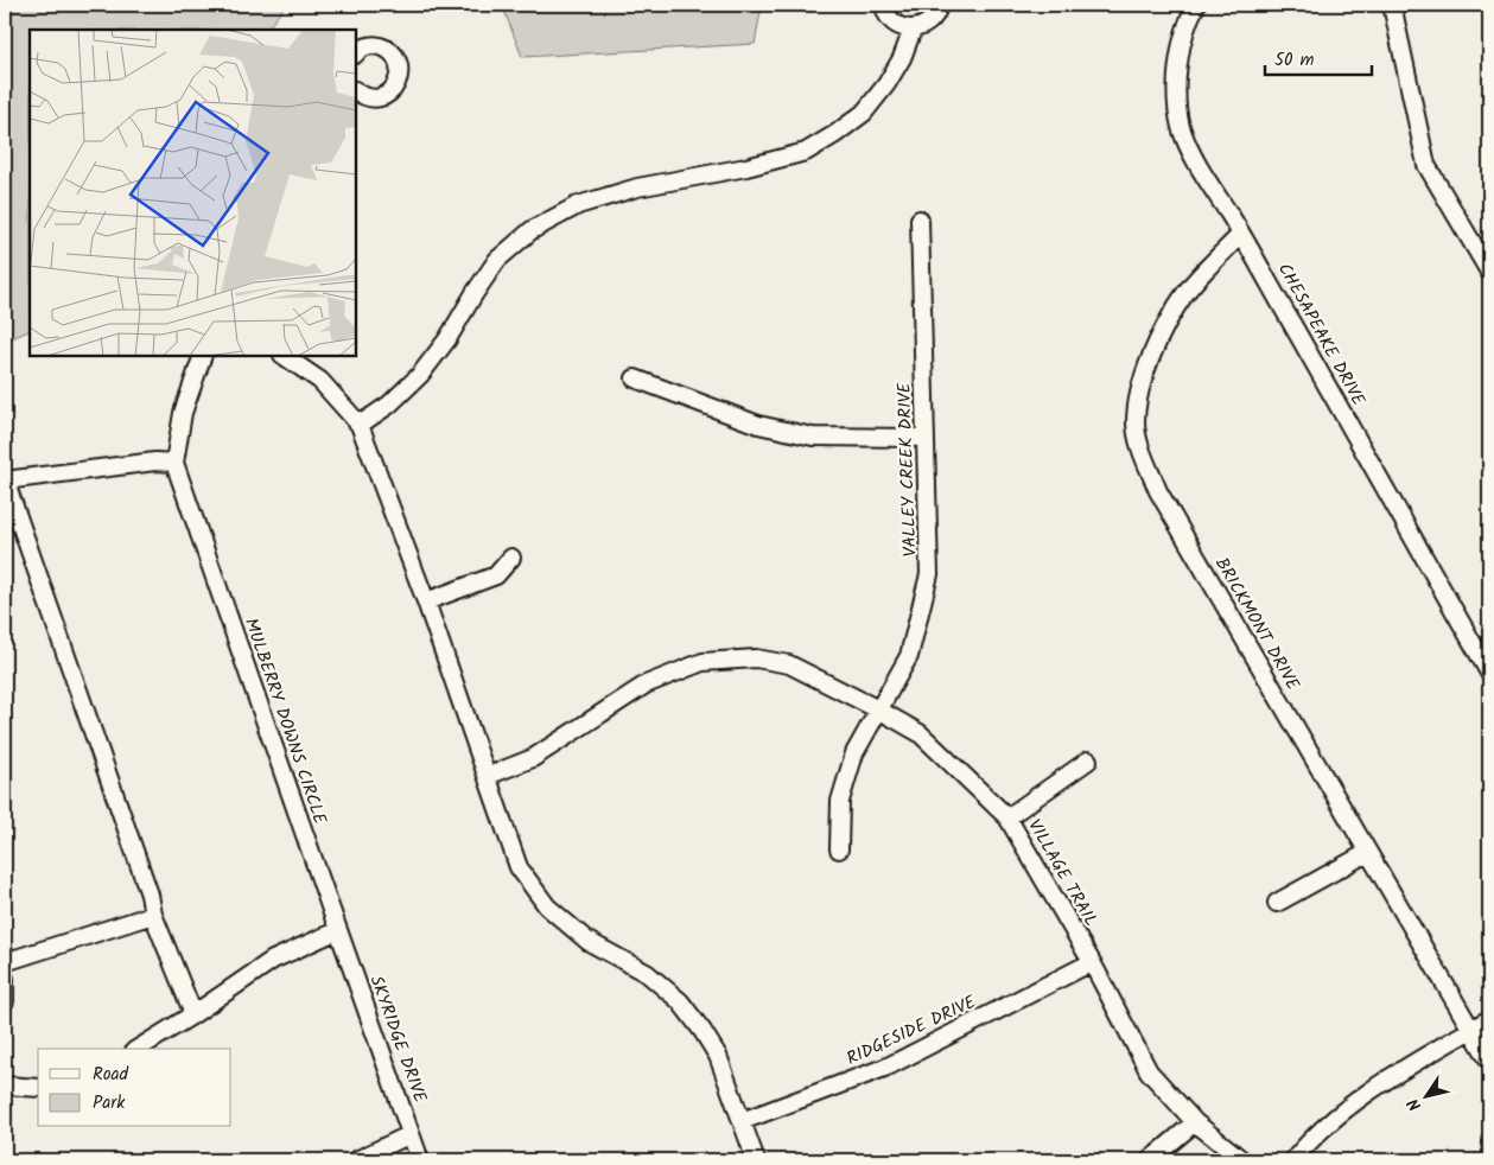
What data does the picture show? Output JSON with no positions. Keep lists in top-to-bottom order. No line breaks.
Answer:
{"streets":{"street":["CHESAPEAKE DRIVE","VALLEY CREEK DRIVE","BRICKMONT DRIVE","MULBERRY DOWNS CIRCLE","VILLAGE TRAIL","RIDGESIDE DRIVE","SKYRIDGE DRIVE"]},"crossings":[["CHESAPEAKE DRIVE","BRICKMONT DRIVE"],["VALLEY CREEK DRIVE","VILLAGE TRAIL"],["MULBERRY DOWNS CIRCLE","SKYRIDGE DRIVE"],["VILLAGE TRAIL","RIDGESIDE DRIVE"]],"legend":["Road","Park"],"scale_bar":"50 m","north":"bottom left"}
